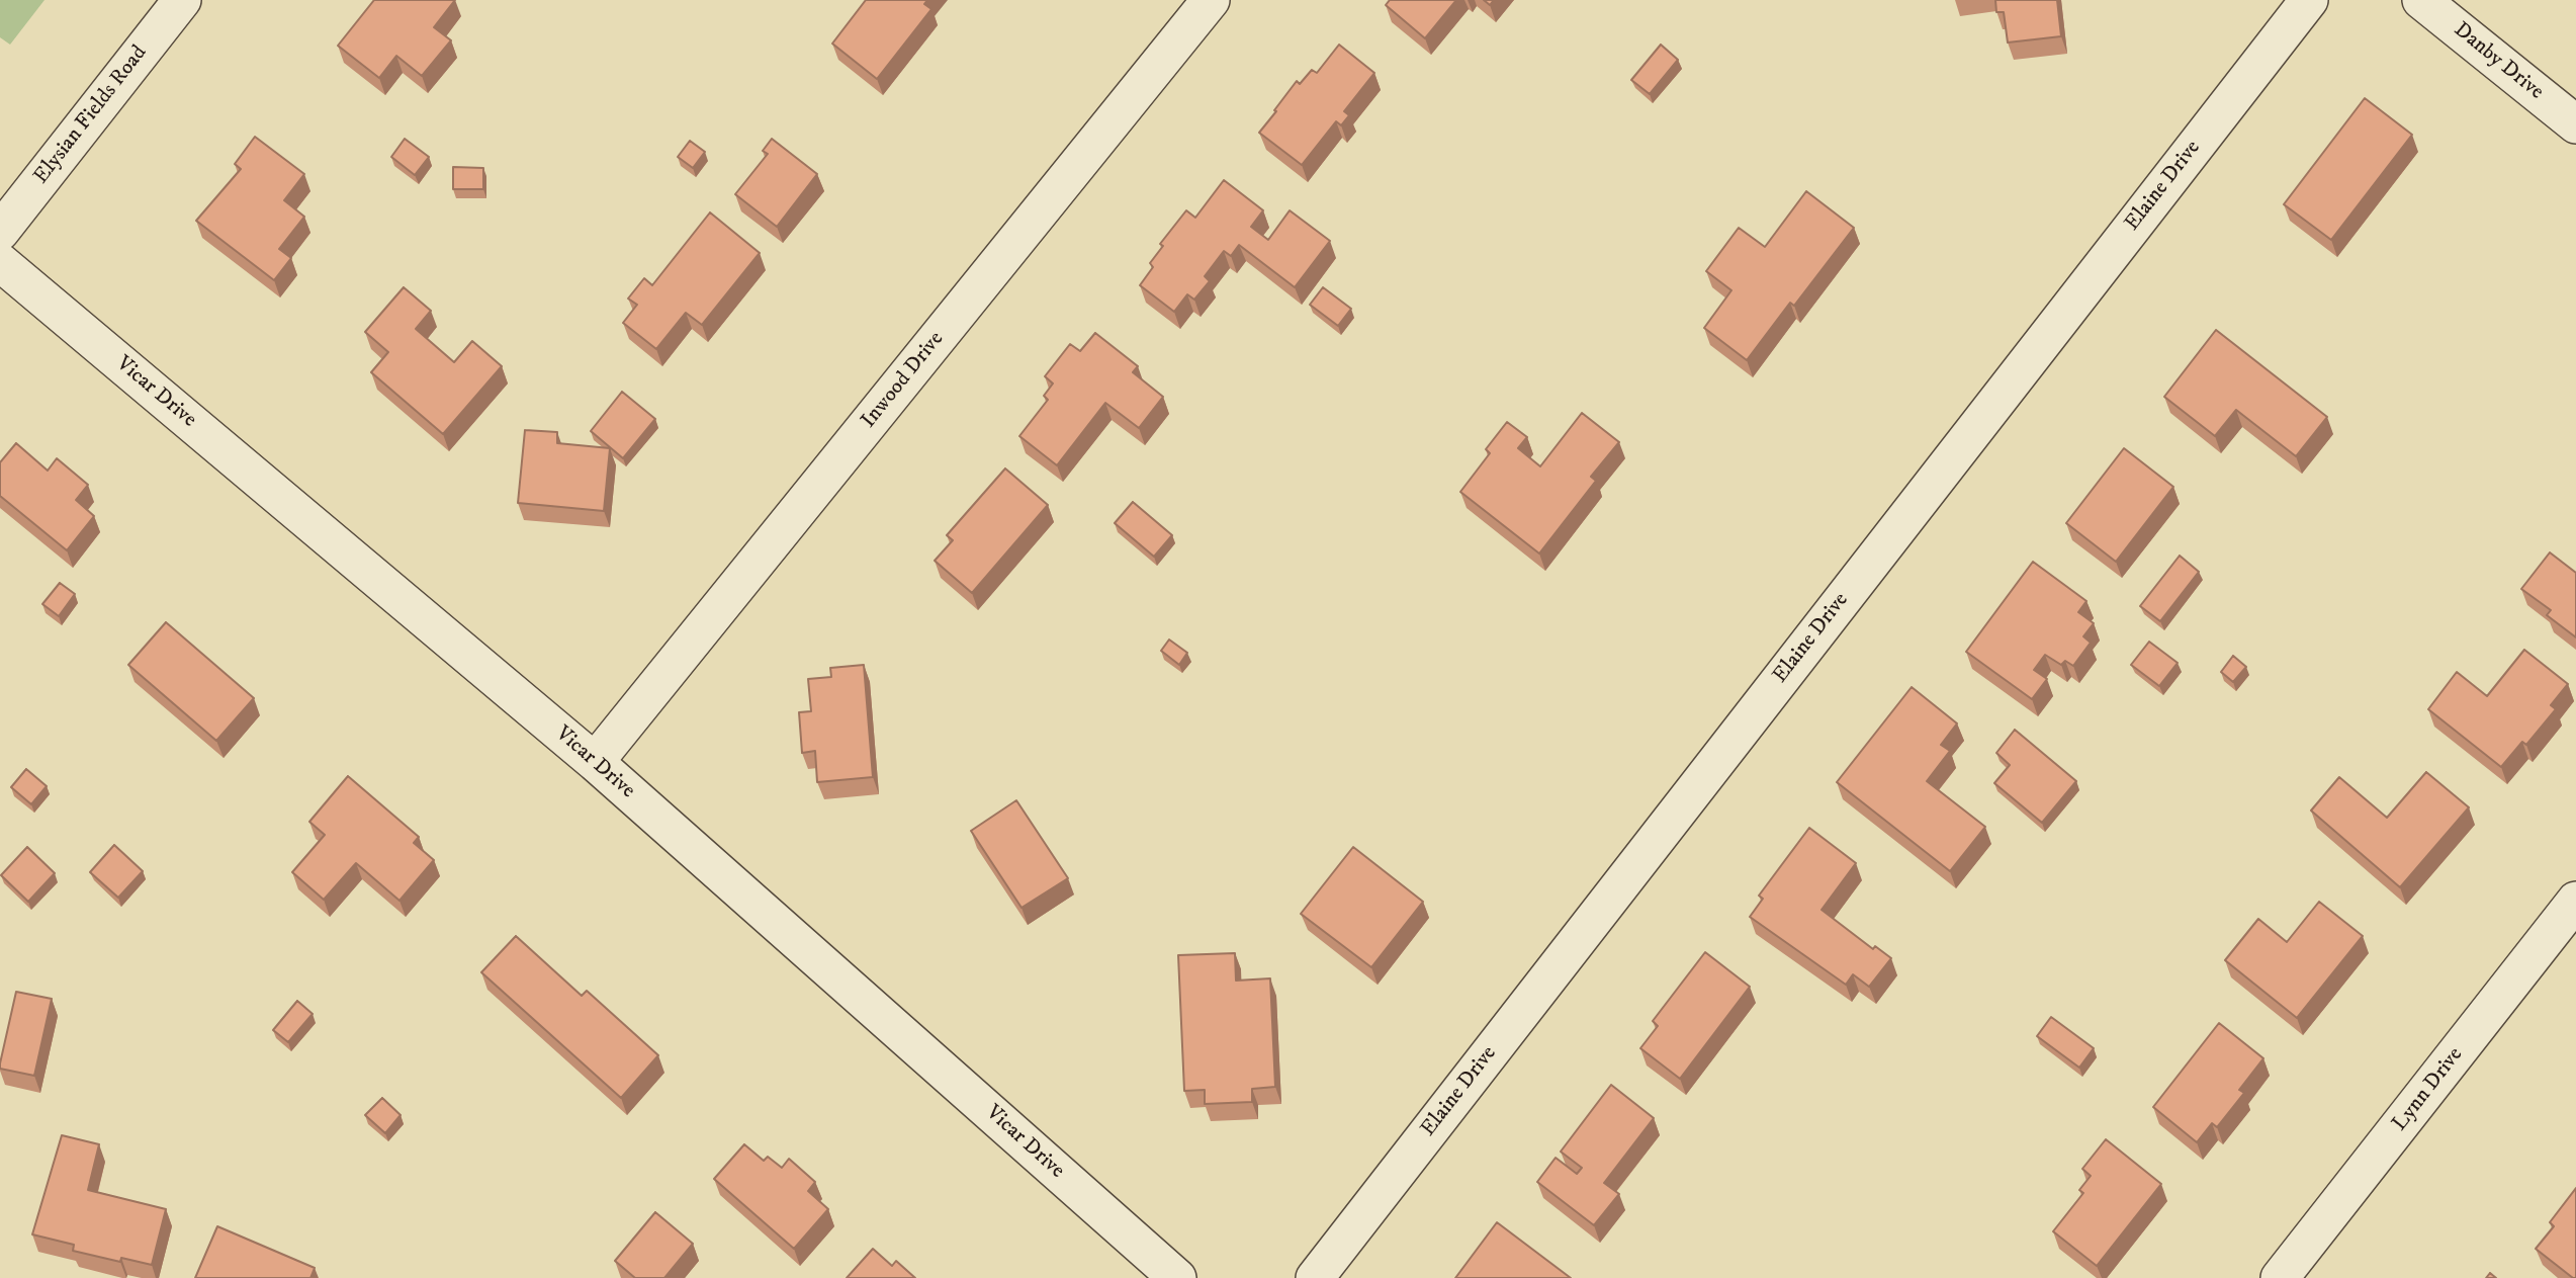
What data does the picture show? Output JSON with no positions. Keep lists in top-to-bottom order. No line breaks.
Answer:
{"streets":{"street":["Danby Drive","Elysian Fields Road","Elaine Drive","Inwood Drive","Vicar Drive","Lynn Drive"]},"crossings":[["Inwood Drive","Vicar Drive"]]}
